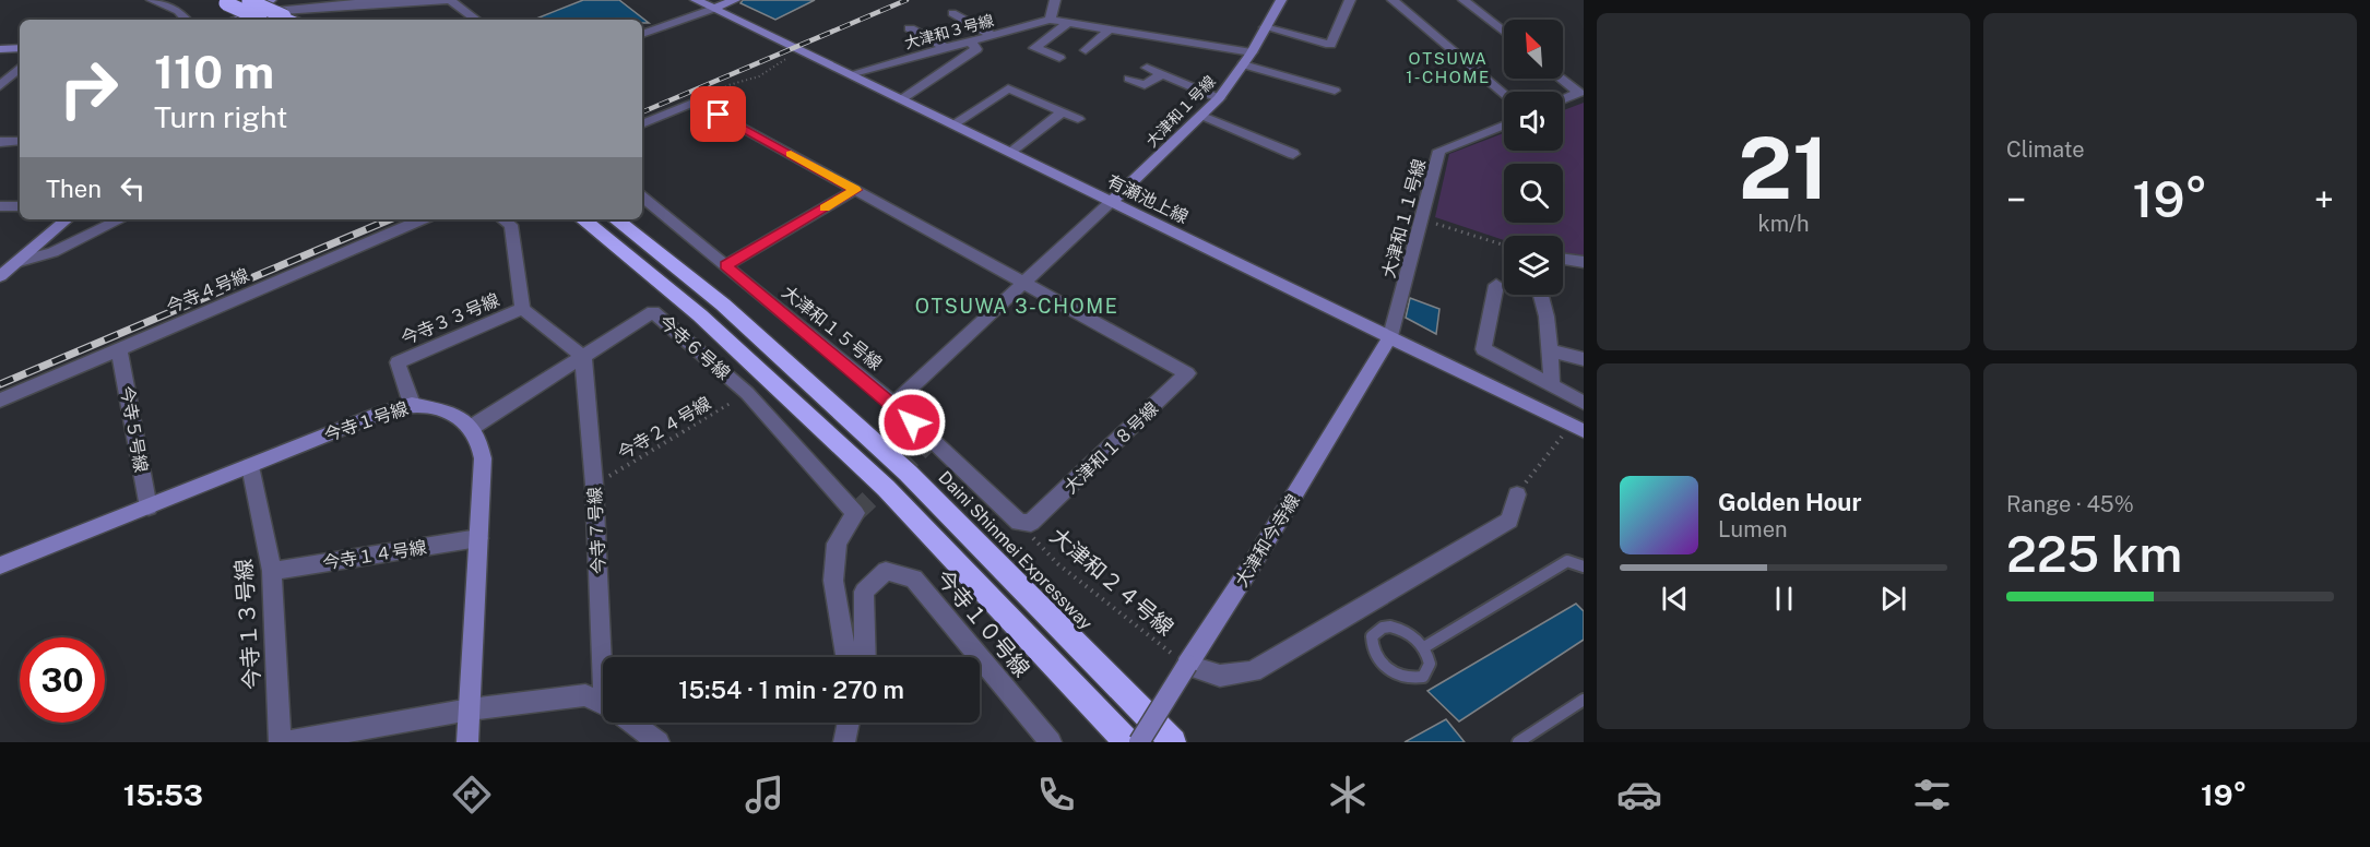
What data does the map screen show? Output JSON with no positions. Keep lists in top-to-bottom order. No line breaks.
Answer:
{"streets":{"highway":["Daini Shinmei Expressway"],"street":["大津和３号線","大津和１号線","有瀬池上線","大津和１１号線","今寺４号線","今寺３３号線","大津和１５号線","今寺６号線","今寺１号線","今寺５号線","大津和１８号線","今寺７号線","大津和今寺線","今寺１４号線","今寺１０号線","今寺１３号線"],"path":["今寺２４号線","大津和２４号線"]},"crossings":[["大津和３号線","大津和１号線"],["大津和３号線","有瀬池上線"],["大津和１号線","有瀬池上線"],["有瀬池上線","大津和１１号線"],["有瀬池上線","大津和今寺線"],["大津和１１号線","大津和今寺線"],["今寺４号線","今寺５号線"],["今寺３３号線","今寺１号線"],["今寺６号線","今寺１号線"],["今寺６号線","今寺２４号線"],["今寺６号線","今寺７号線"],["今寺１号線","今寺５号線"],["今寺１号線","今寺１３号線"],["今寺２４号線","今寺７号線"],["大津和１８号線","大津和２４号線"],["大津和今寺線","大津和２４号線"],["今寺１４号線","今寺１３号線"]],"districts":["OTSUWA 1-CHOME","OTSUWA 3-CHOME"],"north":"top left","page":{"tile":[["21","km/h"],"Climate",["Range · 45%","225 km"]],"turn":["110 m","Turn right"],"then":"Then","heat":["−","19°","+"],"song":["Golden Hour","Lumen"],"limit":"30","trip":"15:54 · 1 min · 270 m","tabs":["15:53","19°"]}}
